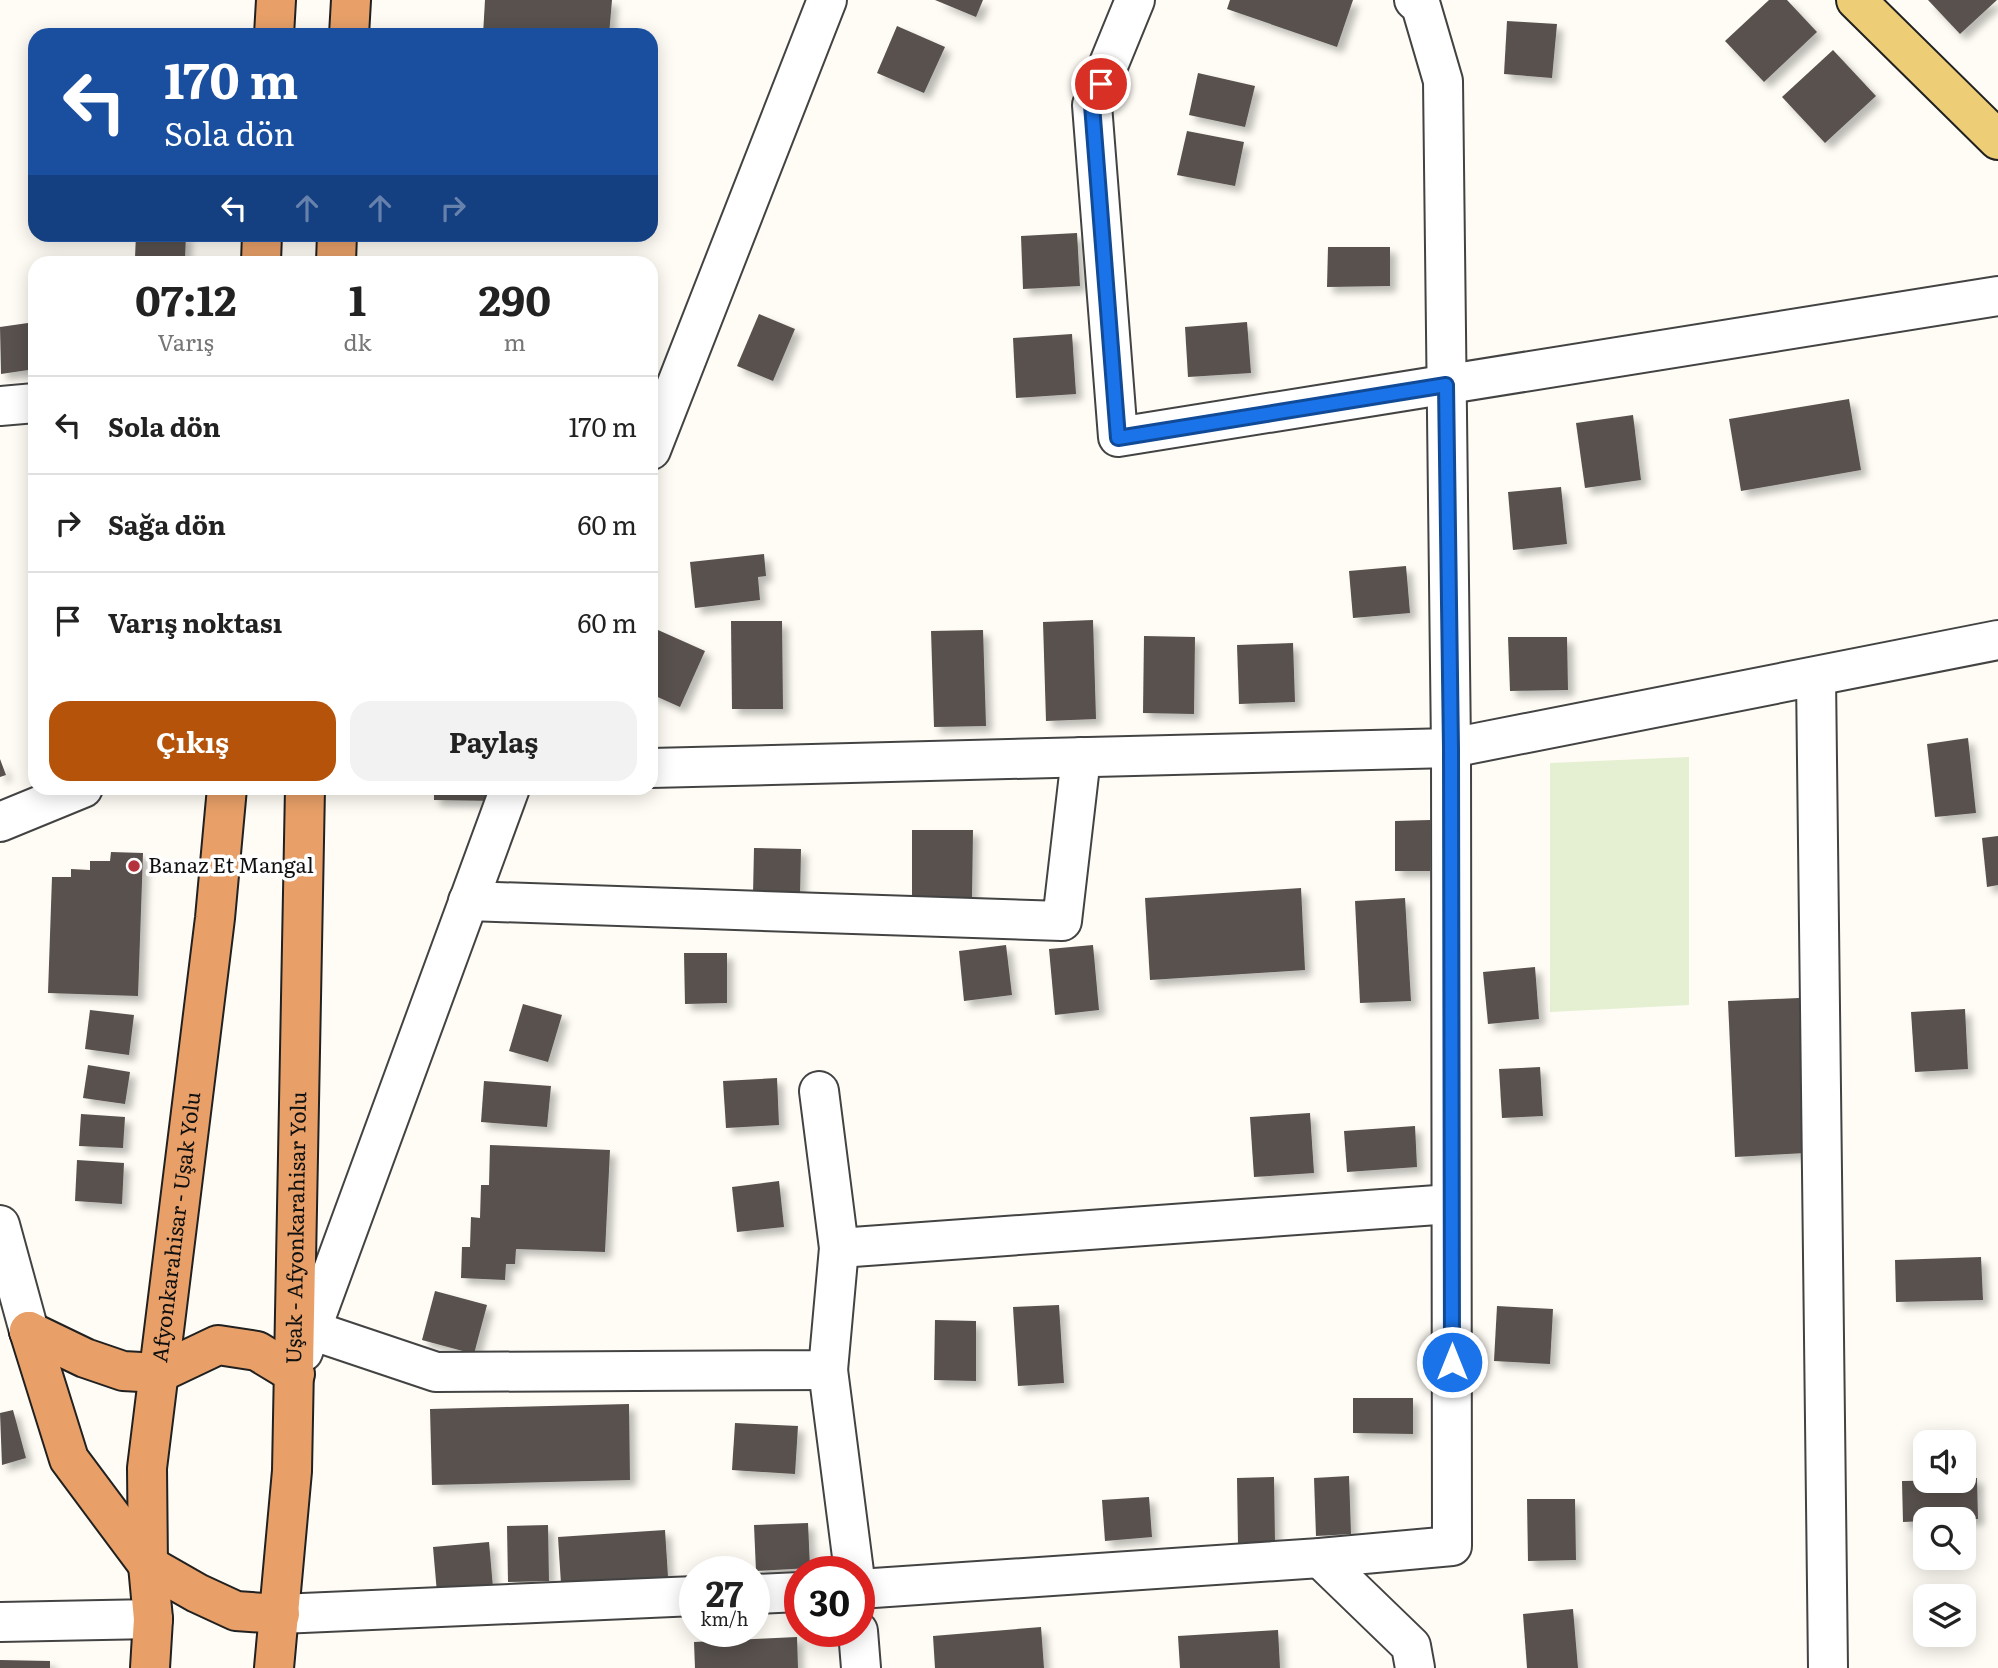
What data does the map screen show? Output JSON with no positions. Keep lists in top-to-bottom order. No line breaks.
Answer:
{"streets":{"highway":["Afyonkarahisar - Uşak Yolu","Uşak - Afyonkarahisar Yolu"]},"places":["Banaz Et Mangal"],"page":{"turn":["170 m","Sola dön"],"eta":["07:12","Varış","1","dk","290","m"],"list":[{"name":"Sola dön","value":"170 m"},{"name":"Sağa dön","value":"60 m"},{"name":"Varış noktası","value":"60 m"}],"buttons":["Çıkış","Paylaş"],"speed":"27 km/h","limit":"30"}}
